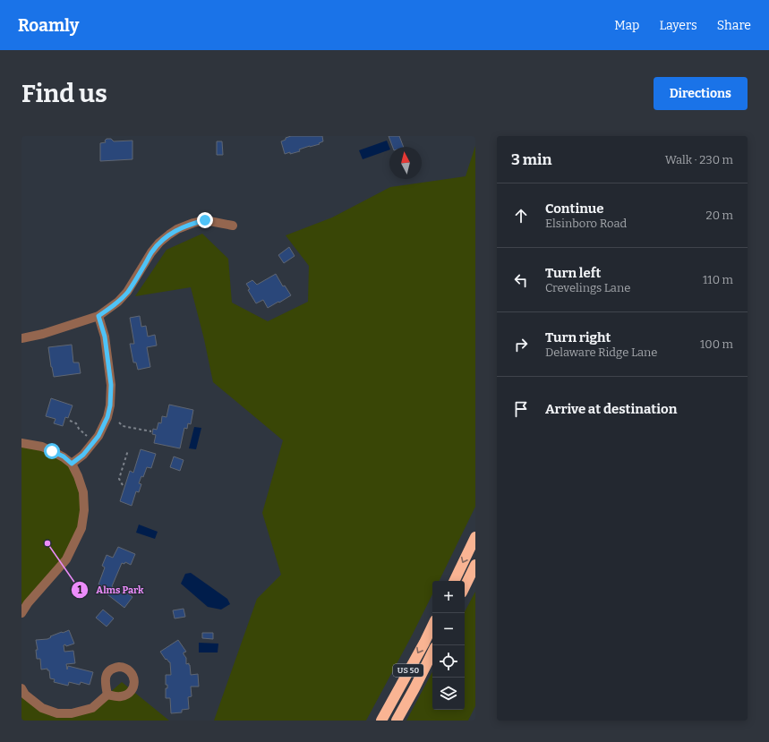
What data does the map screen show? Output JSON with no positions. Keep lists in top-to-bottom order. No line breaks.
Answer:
{"streets":{"highway":["US 50"]},"places":["Alms Park"],"north":"top","page":{"header":"Roamly","nav":["Map","Layers","Share"],"buttons":"Directions","title":"Find us","heading":["3 min","Walk · 230 m"],"list":[["Continue","Elsinboro Road","20 m"],["Turn left","Crevelings Lane","110 m"],["Turn right","Delaware Ridge Lane","100 m"],"Arrive at destination"],"map_buttons":["+","−"]}}
